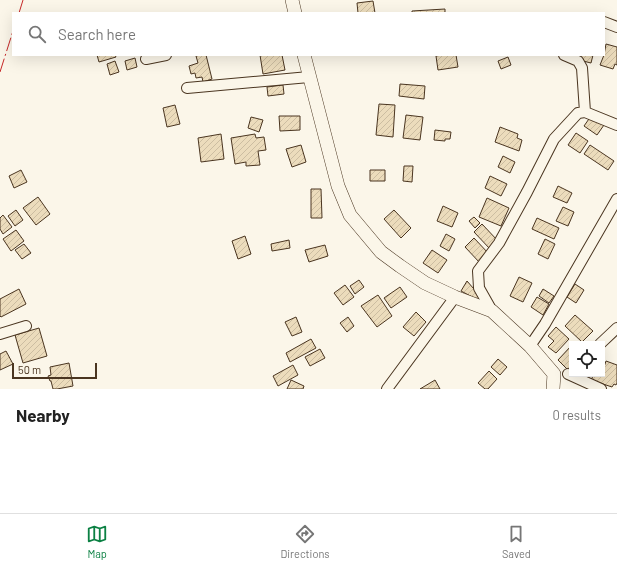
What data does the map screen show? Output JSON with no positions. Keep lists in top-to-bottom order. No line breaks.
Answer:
{"scale_bar":"50 m","page":{"search":"Search here","scale":"50 m","heading":["Nearby","0 results"],"nav":["Map","Directions","Saved"]}}
